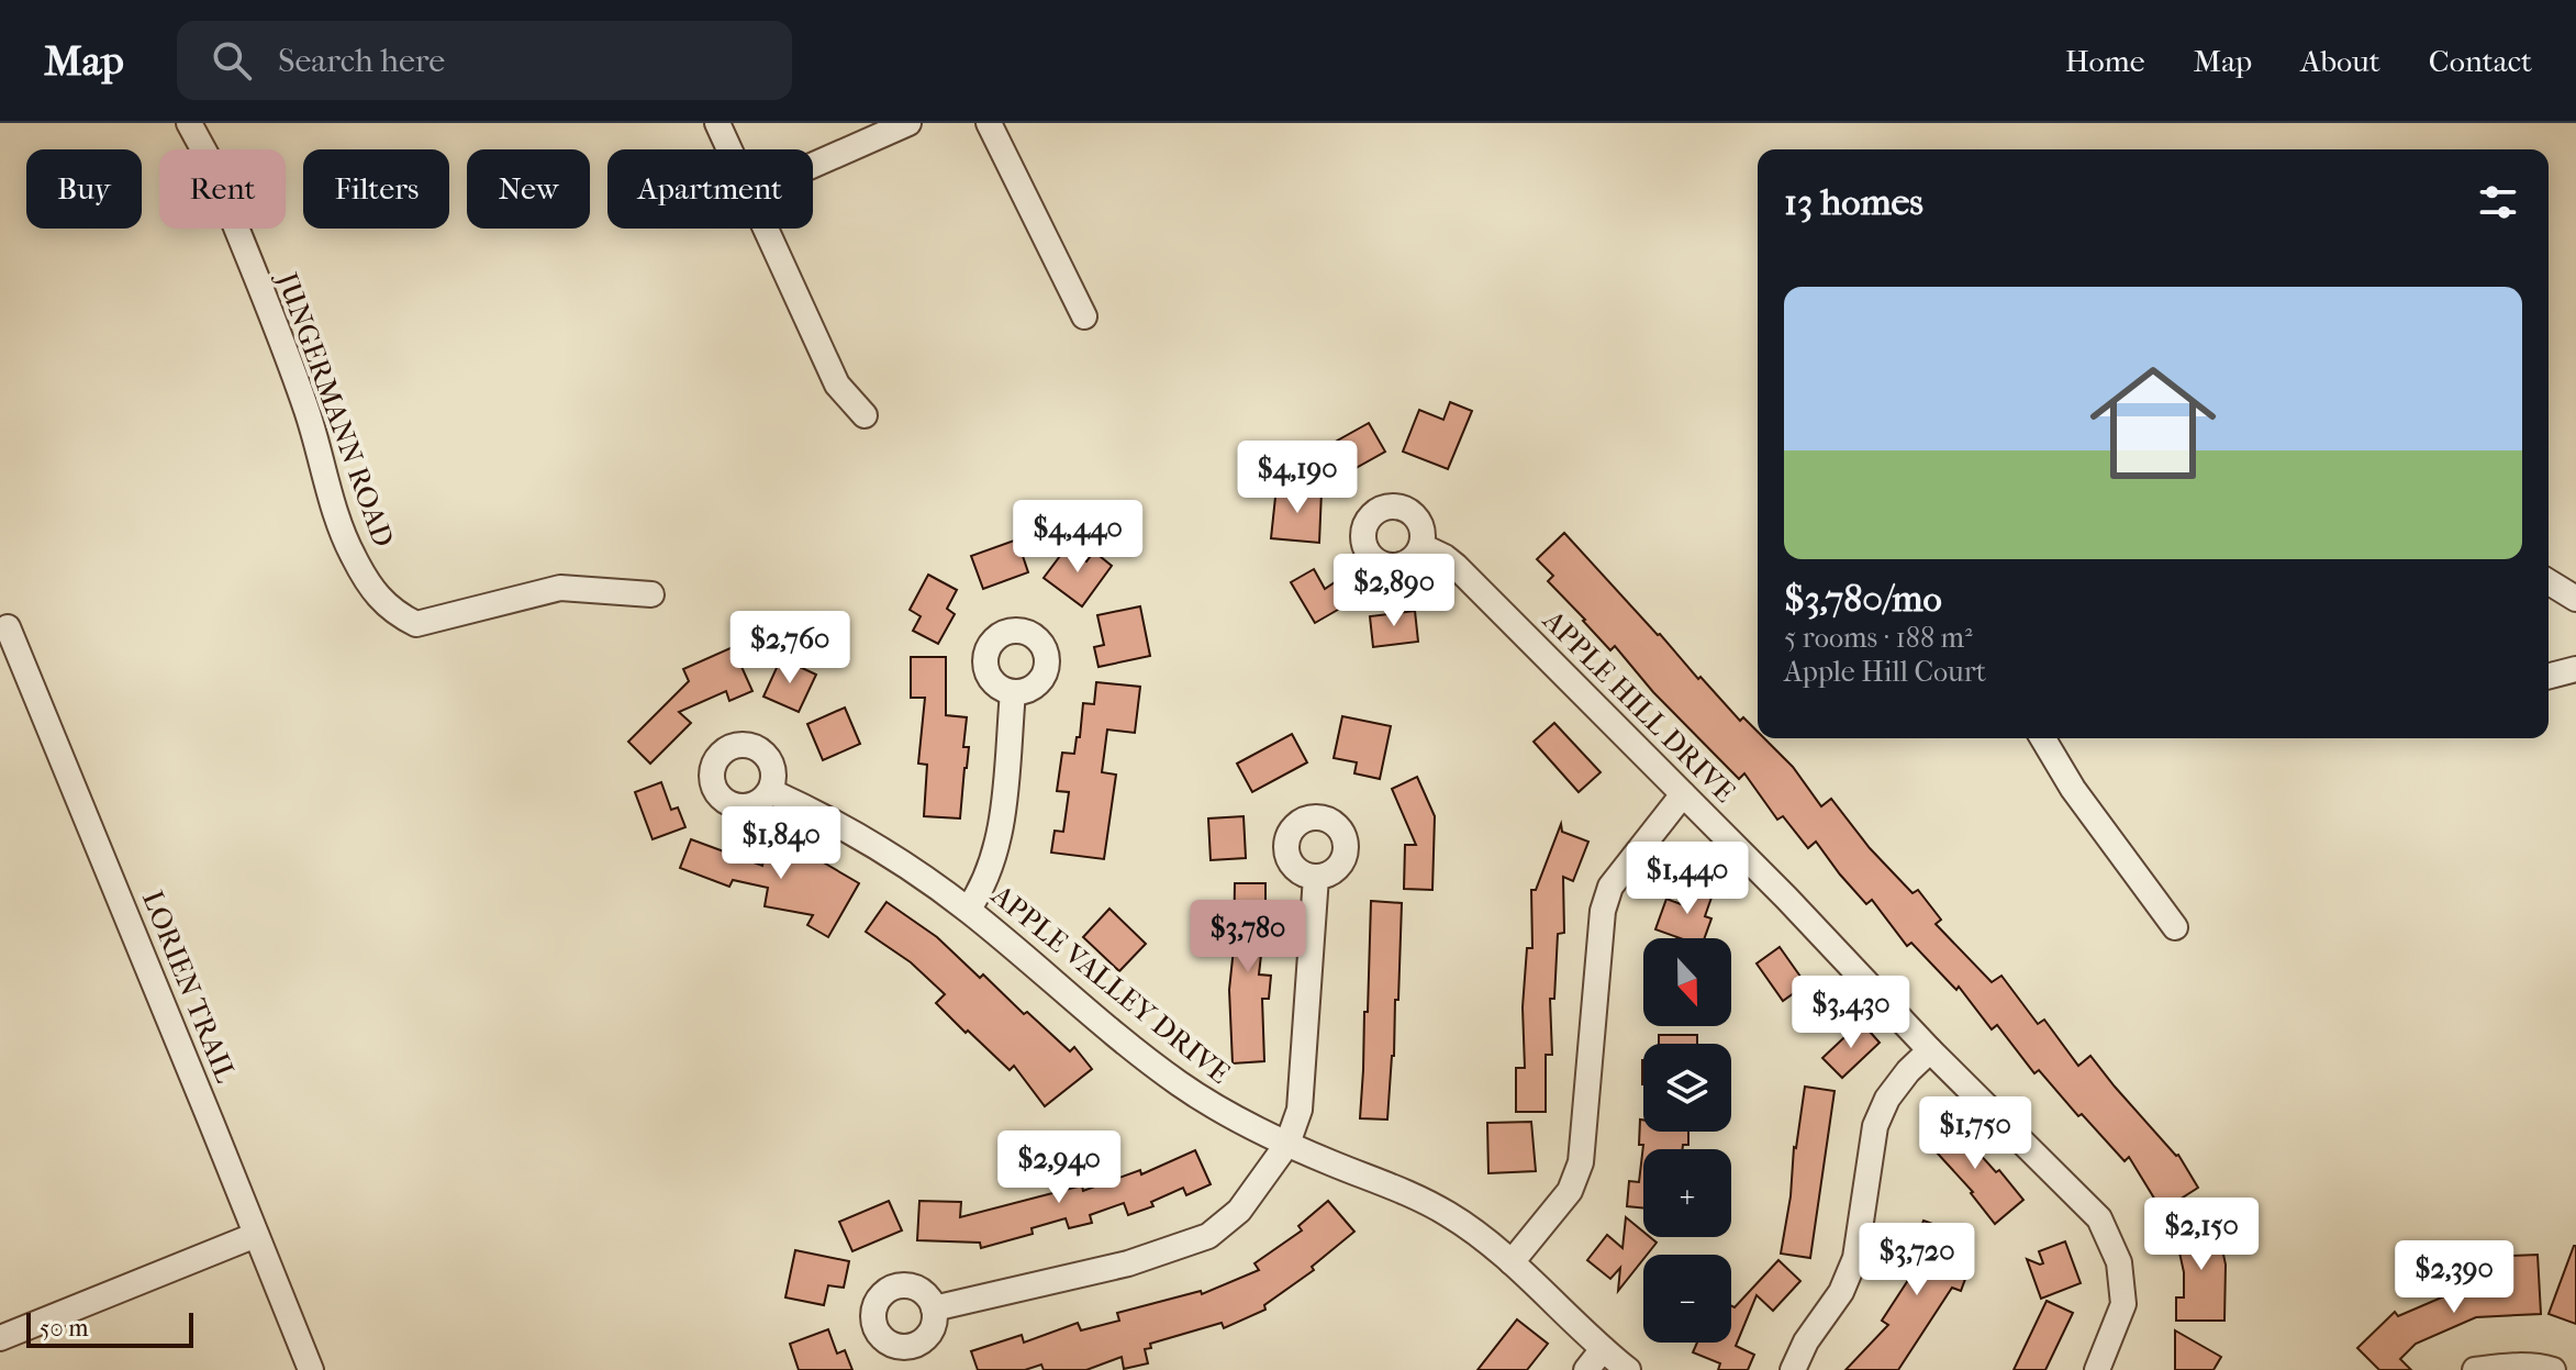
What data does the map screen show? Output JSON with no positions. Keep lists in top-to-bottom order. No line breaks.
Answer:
{"streets":{"street":["JUNGERMANN ROAD","APPLE HILL DRIVE","APPLE VALLEY DRIVE","LORIEN TRAIL"]},"scale_bar":"50 m","north":"bottom","page":{"header":"Map","search":"Search here","nav":["Home","Map","About","Contact"],"chip":["Buy","Rent","Filters","New","Apartment"],"heading":"13 homes","list":[{"name":"$3,780/mo","note":"5 rooms · 188 m² · Apple Hill Court"}],"price":["$4,190","$4,440","$2,890","$2,760","$1,840","$1,440","$3,780","$3,430","$1,750","$2,940","$2,150","$3,720","$2,390"],"map_buttons":["+","−"],"scale":"50 m"}}
